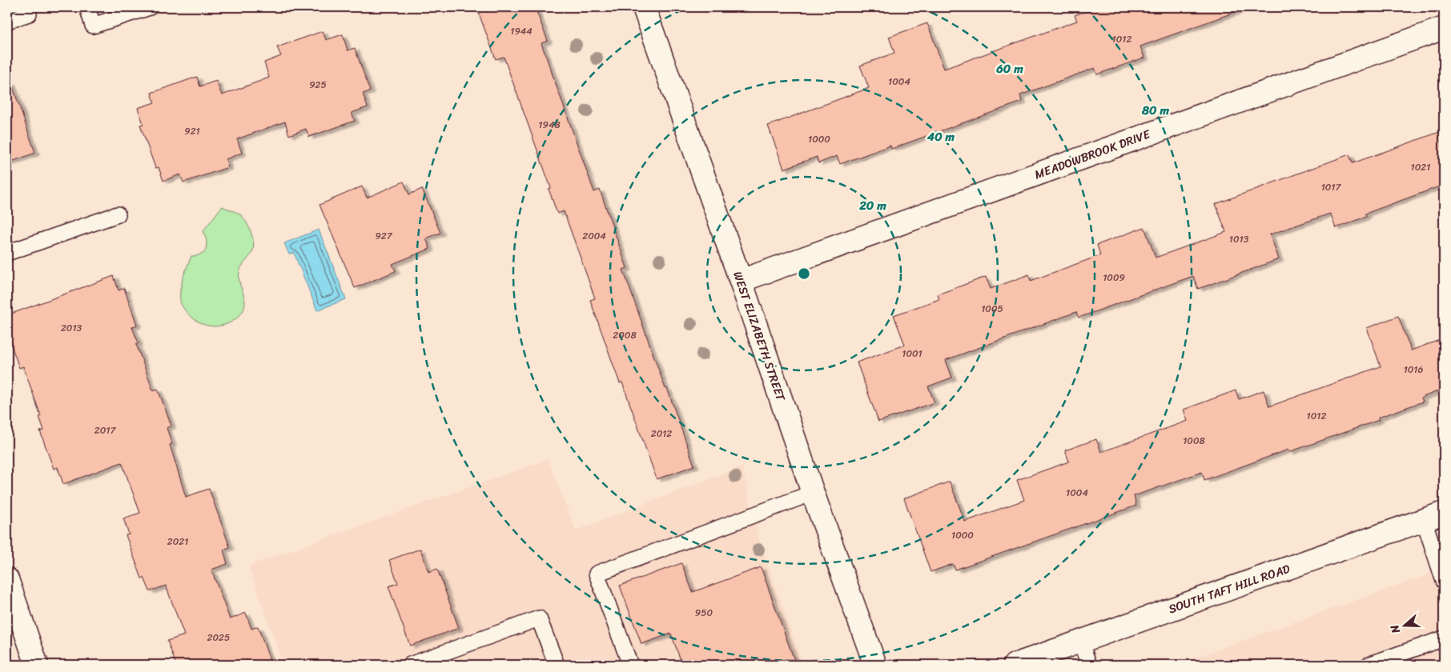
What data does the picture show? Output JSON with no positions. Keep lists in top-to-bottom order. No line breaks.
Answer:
{"streets":{"main road":["MEADOWBROOK DRIVE","WEST ELIZABETH STREET","SOUTH TAFT HILL ROAD"]},"crossings":[["MEADOWBROOK DRIVE","WEST ELIZABETH STREET"]],"house_numbers":["1944","1012","1004","925","1948","921","1000","1021","1017","927","2004","1013","1009","1005","2013","2008","1001","1016","1012","2017","2012","1008","1004","1000","2021","950","2025"],"north":"left","rings":["60 m","80 m","40 m","20 m"]}
